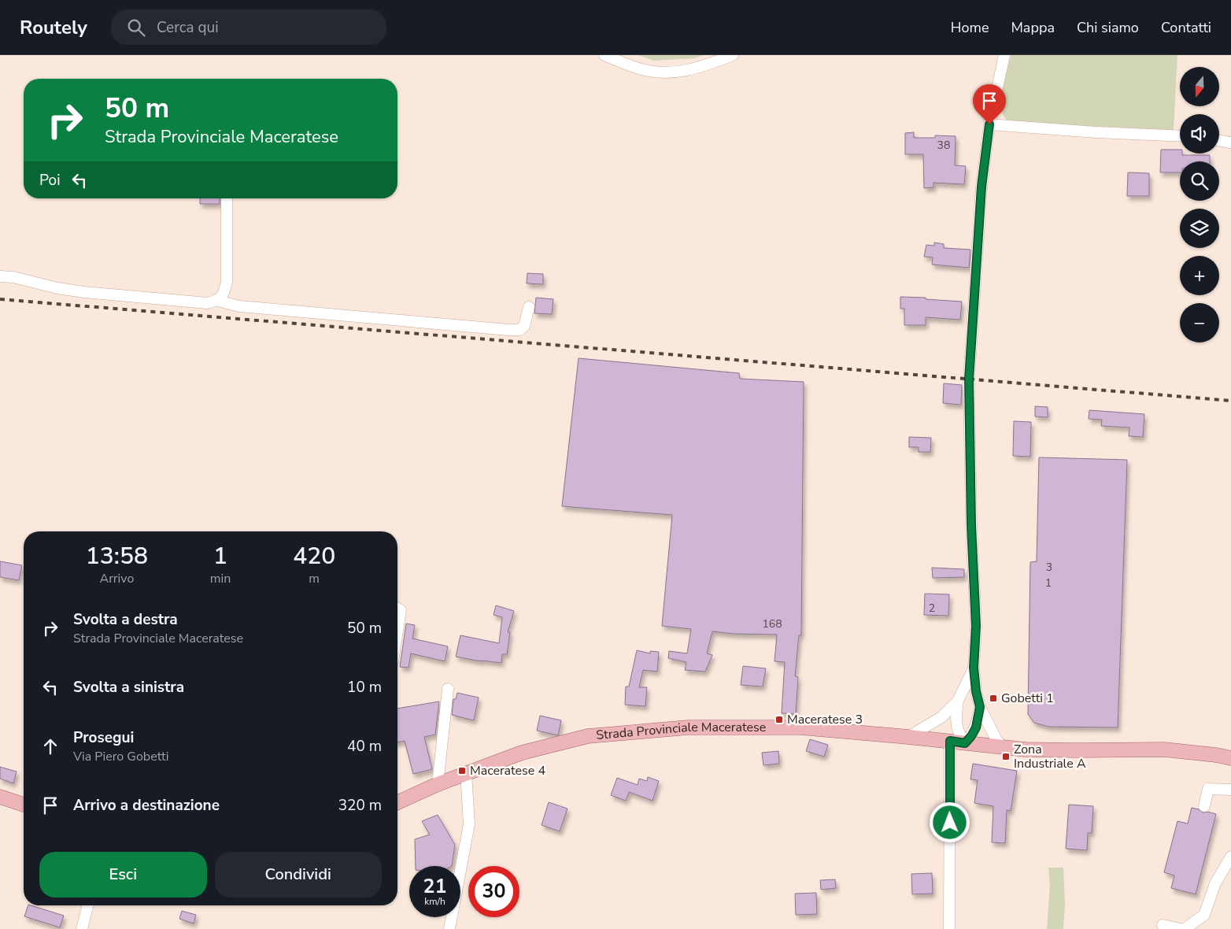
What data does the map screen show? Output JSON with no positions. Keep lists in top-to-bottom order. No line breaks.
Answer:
{"streets":{"main road":["Strada Provinciale Maceratese"]},"places":{"transit":["Gobetti 1","Maceratese 3","Zona Industriale A","Maceratese 4"]},"house_numbers":["38","3","1","2","168"],"north":"bottom","page":{"header":"Routely","search":"Cerca qui","nav":["Home","Mappa","Chi siamo","Contatti"],"map_buttons":["+","−"],"turn":["50 m","Strada Provinciale Maceratese"],"then":"Poi","eta":["13:58","Arrivo","1","min","420","m"],"list":[{"name":"Svolta a destra","note":"Strada Provinciale Maceratese","value":"50 m"},{"name":"Svolta a sinistra","value":"10 m"},{"name":"Prosegui","note":"Via Piero Gobetti","value":"40 m"},{"name":"Arrivo a destinazione","value":"320 m"}],"buttons":["Esci","Condividi"],"speed":"21 km/h","limit":"30"}}
